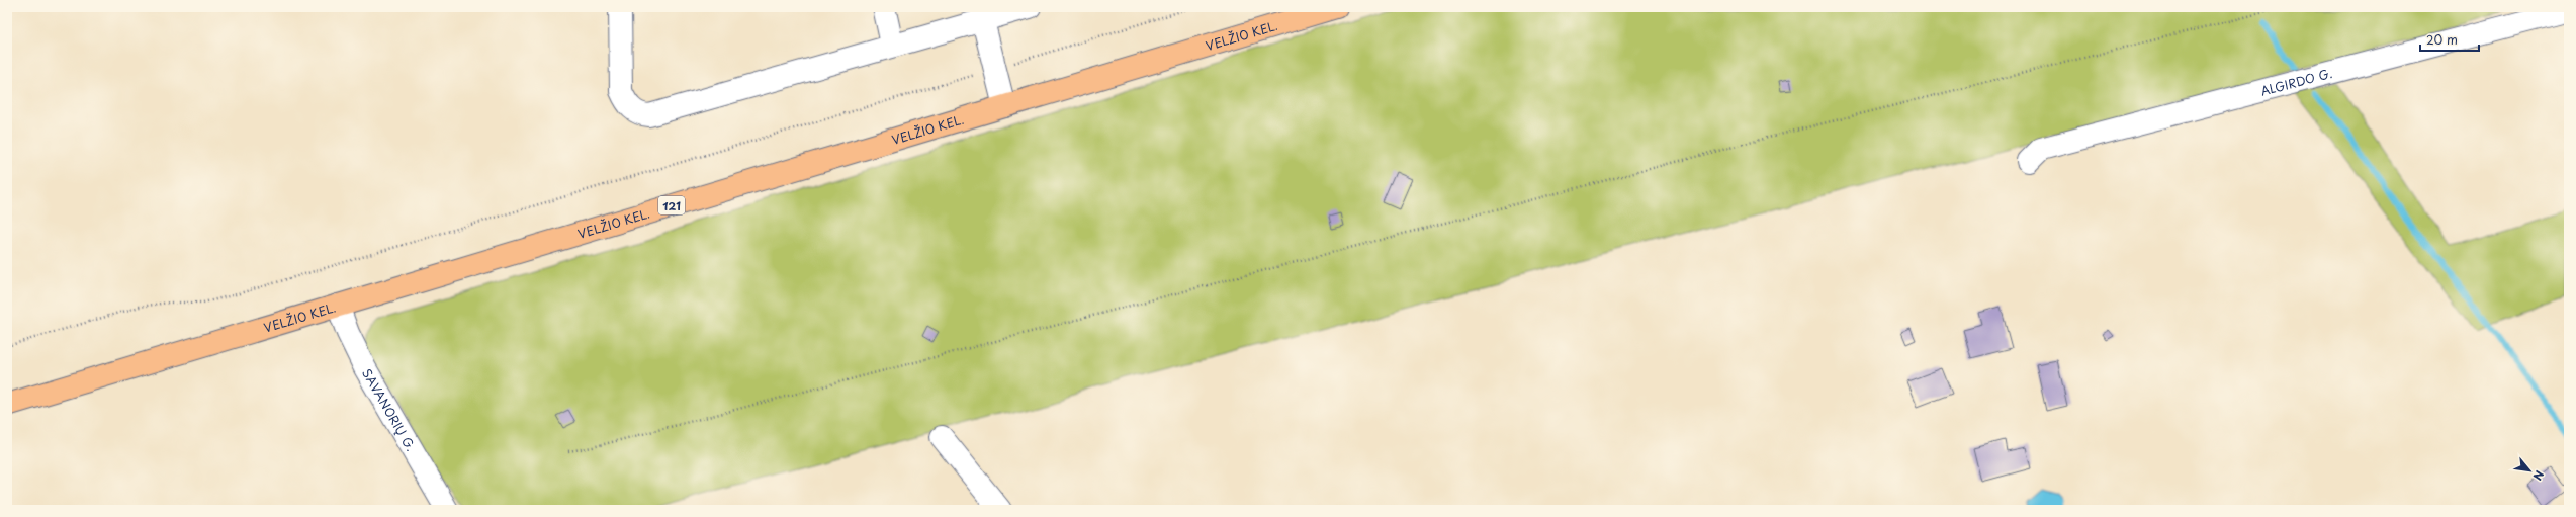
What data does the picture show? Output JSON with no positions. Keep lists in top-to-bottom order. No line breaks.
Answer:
{"streets":{"main road":["VELŽIO KEL.","121"],"street":["ALGIRDO G.","SAVANORIŲ G."]},"crossings":[["VELŽIO KEL.","SAVANORIŲ G."]],"scale_bar":"20 m","north":"bottom right"}
